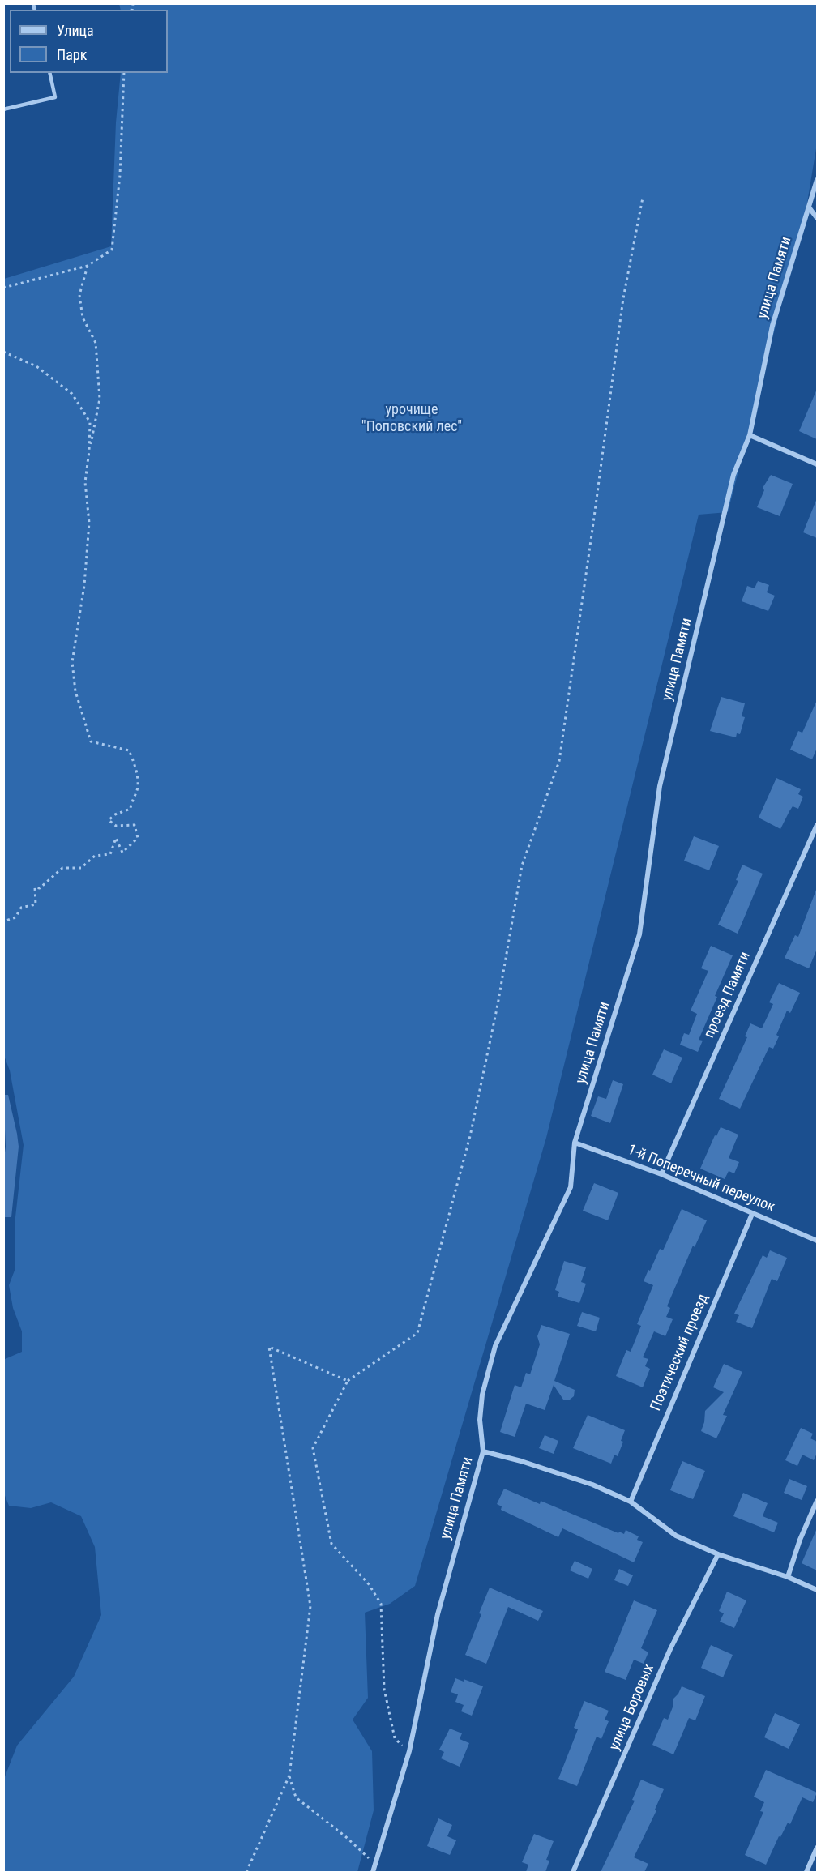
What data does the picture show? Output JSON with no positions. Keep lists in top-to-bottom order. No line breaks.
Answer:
{"streets":{"street":["улица Памяти","проезд Памяти","1-й Поперечный переулок","Поэтический проезд","улица Боровых"]},"crossings":[["улица Памяти","1-й Поперечный переулок"],["проезд Памяти","1-й Поперечный переулок"],["1-й Поперечный переулок","Поэтический проезд"]],"parks":["урочище \"Поповский лес\""],"legend":["Улица","Парк"]}
